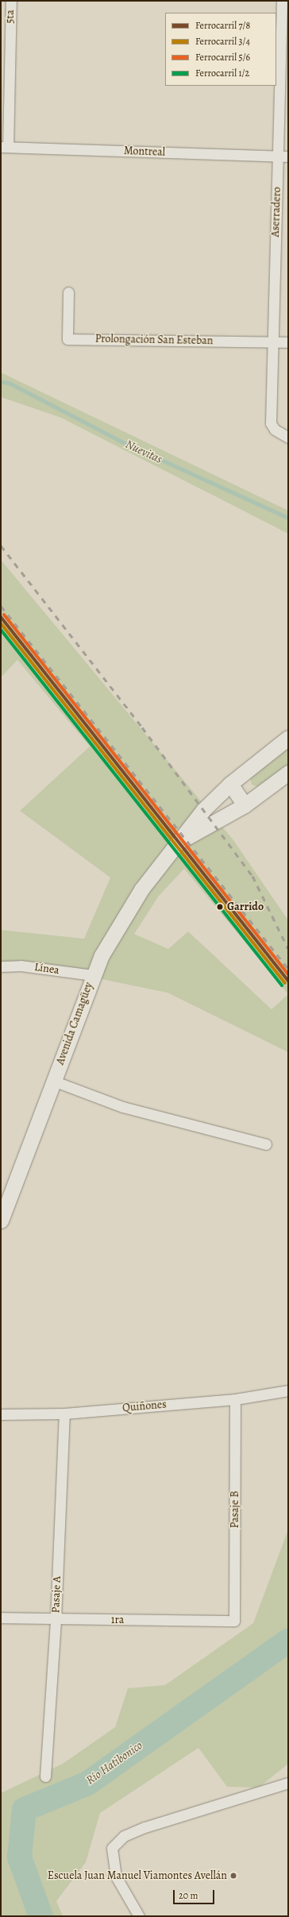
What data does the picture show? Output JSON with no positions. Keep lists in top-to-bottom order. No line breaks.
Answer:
{"streets":{"main road":["Avenida Camagüey"],"street":["5ta","Montreal","Aserradero","Prolongación San Esteban","Línea","Quiñones","Pasaje B","Pasaje A","1ra"]},"crossings":[["5ta","Montreal"],["Montreal","Aserradero"],["Aserradero","Prolongación San Esteban"],["Línea","Avenida Camagüey"],["Quiñones","Pasaje B"],["Quiñones","Pasaje A"],["Pasaje B","1ra"],["Pasaje A","1ra"]],"water":["Nuevitas","Río Hatibonico"],"places":["Garrido","Escuela Juan Manuel Viamontes Avellán"],"lines":["rail line 5/6","rail line 7/8","rail line 3/4","rail line 1/2"],"legend":["Ferrocarril 7/8","Ferrocarril 3/4","Ferrocarril 5/6","Ferrocarril 1/2"],"scale_bar":"20 m"}
